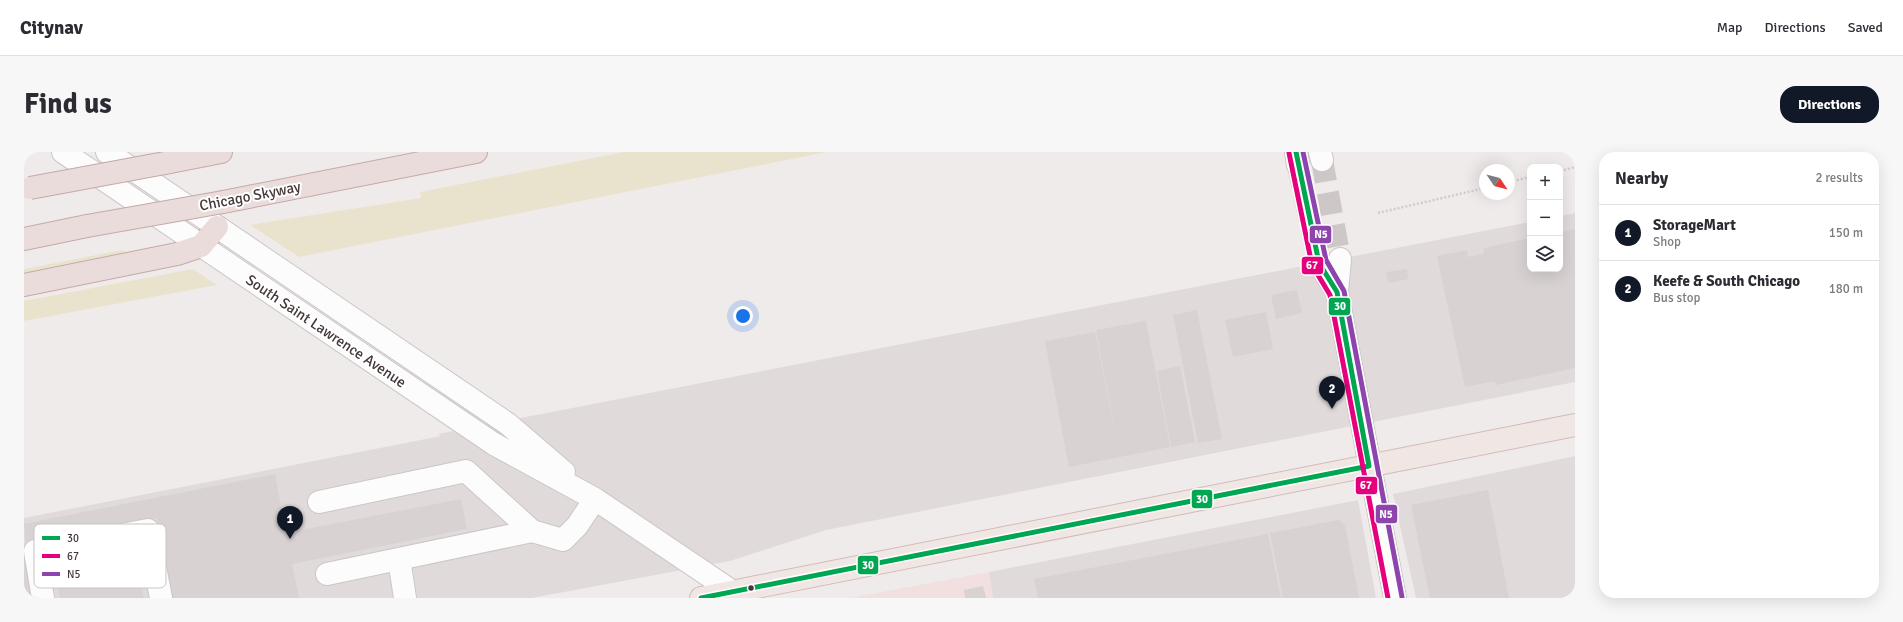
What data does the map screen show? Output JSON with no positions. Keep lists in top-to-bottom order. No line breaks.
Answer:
{"streets":{"highway":["Chicago Skyway"],"street":["South Saint Lawrence Avenue"]},"lines":["transit line 30","transit line N5","transit line 67"],"legend":["30","67","N5"],"north":"bottom right","page":{"header":"Citynav","nav":["Map","Directions","Saved"],"buttons":"Directions","title":"Find us","heading":["Nearby","2 results"],"map_buttons":["+","−"],"list":[{"mark":"1","name":"StorageMart","note":"Shop","value":"150 m"},{"mark":"2","name":"Keefe & South Chicago","note":"Bus stop","value":"180 m"}],"pins":["2","1"]}}
